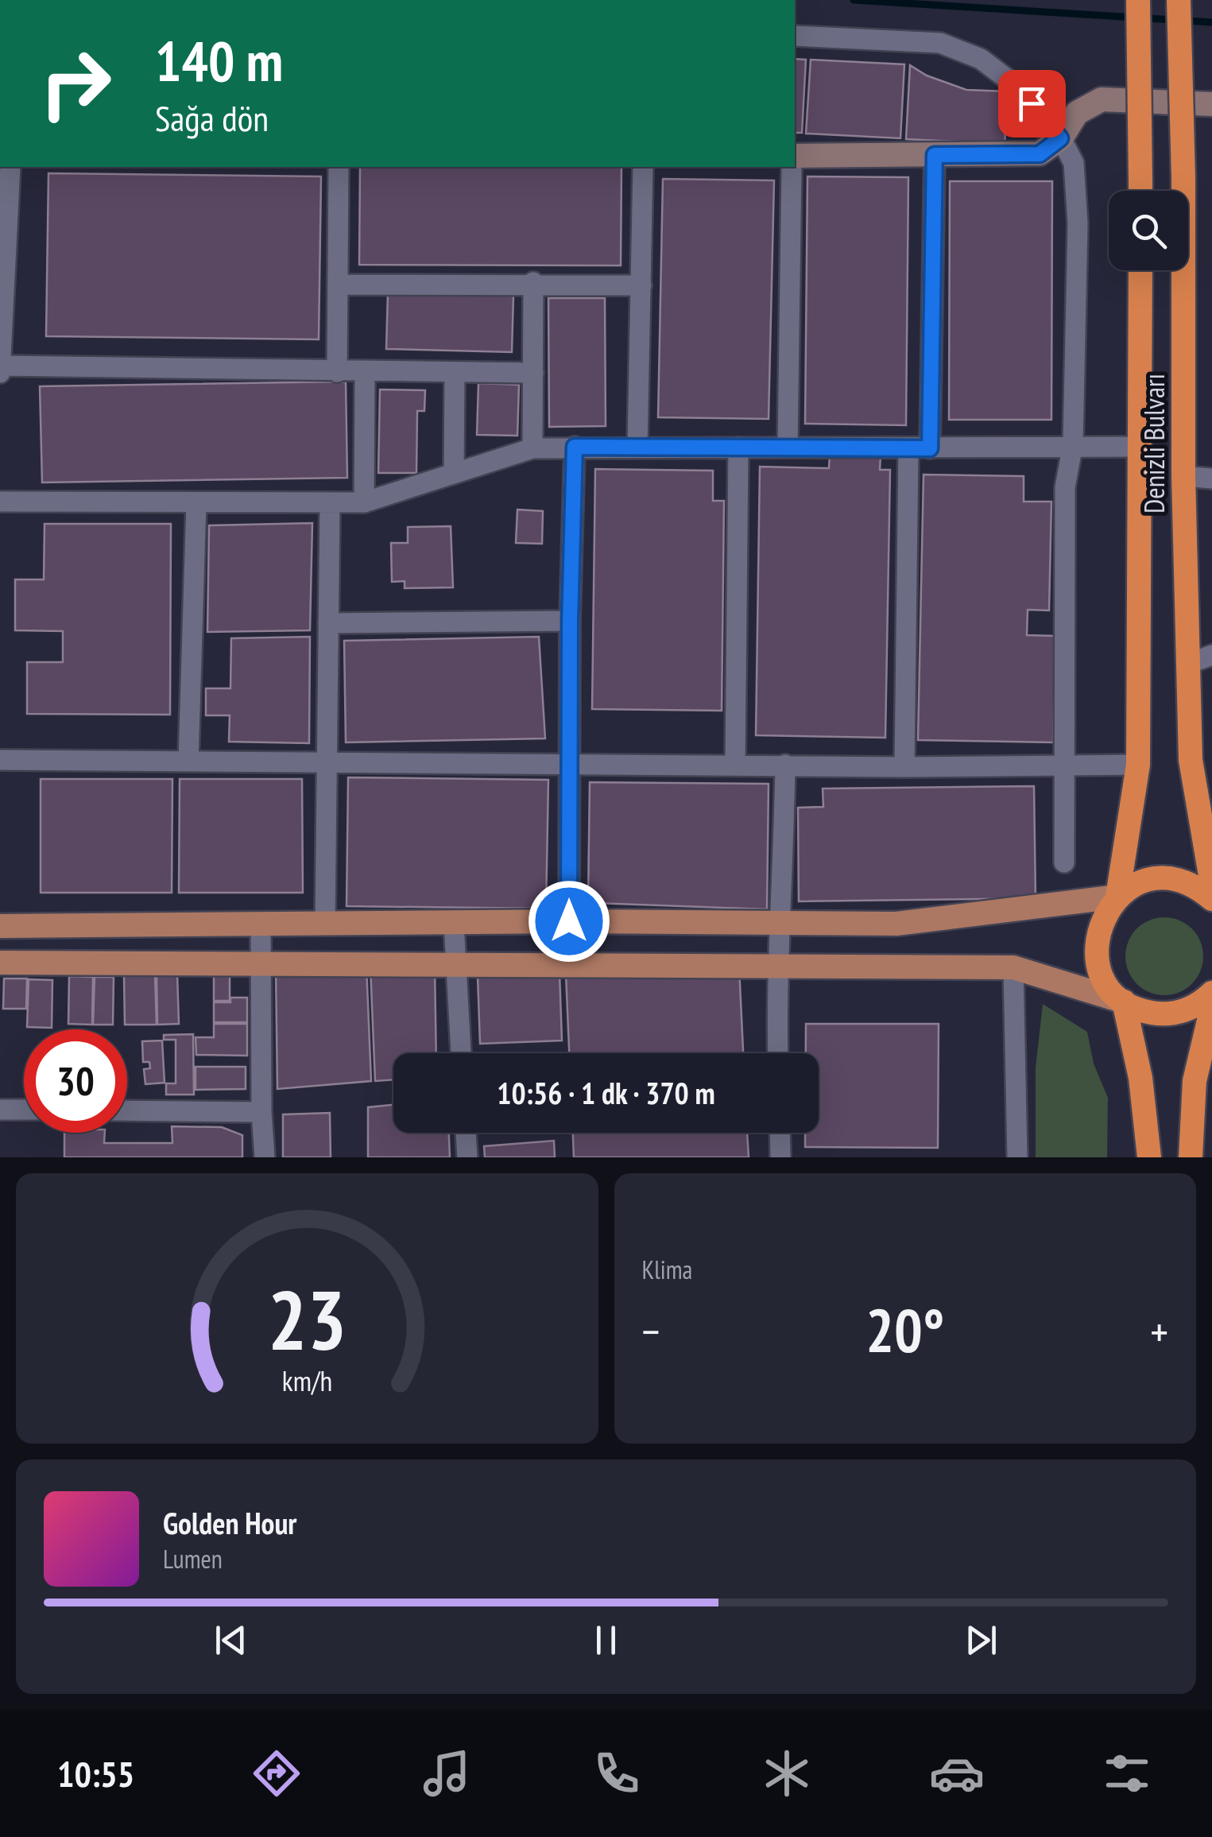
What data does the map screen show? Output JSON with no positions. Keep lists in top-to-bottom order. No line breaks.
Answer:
{"streets":{"highway":["Denizli Bulvarı"]},"page":{"turn":["140 m","Sağa dön"],"limit":"30","trip":"10:56 · 1 dk · 370 m","tile":"Klima","heat":["−","20°","+"],"song":["Golden Hour","Lumen"],"tabs":"10:55","gauge":["23","km/h"]}}
